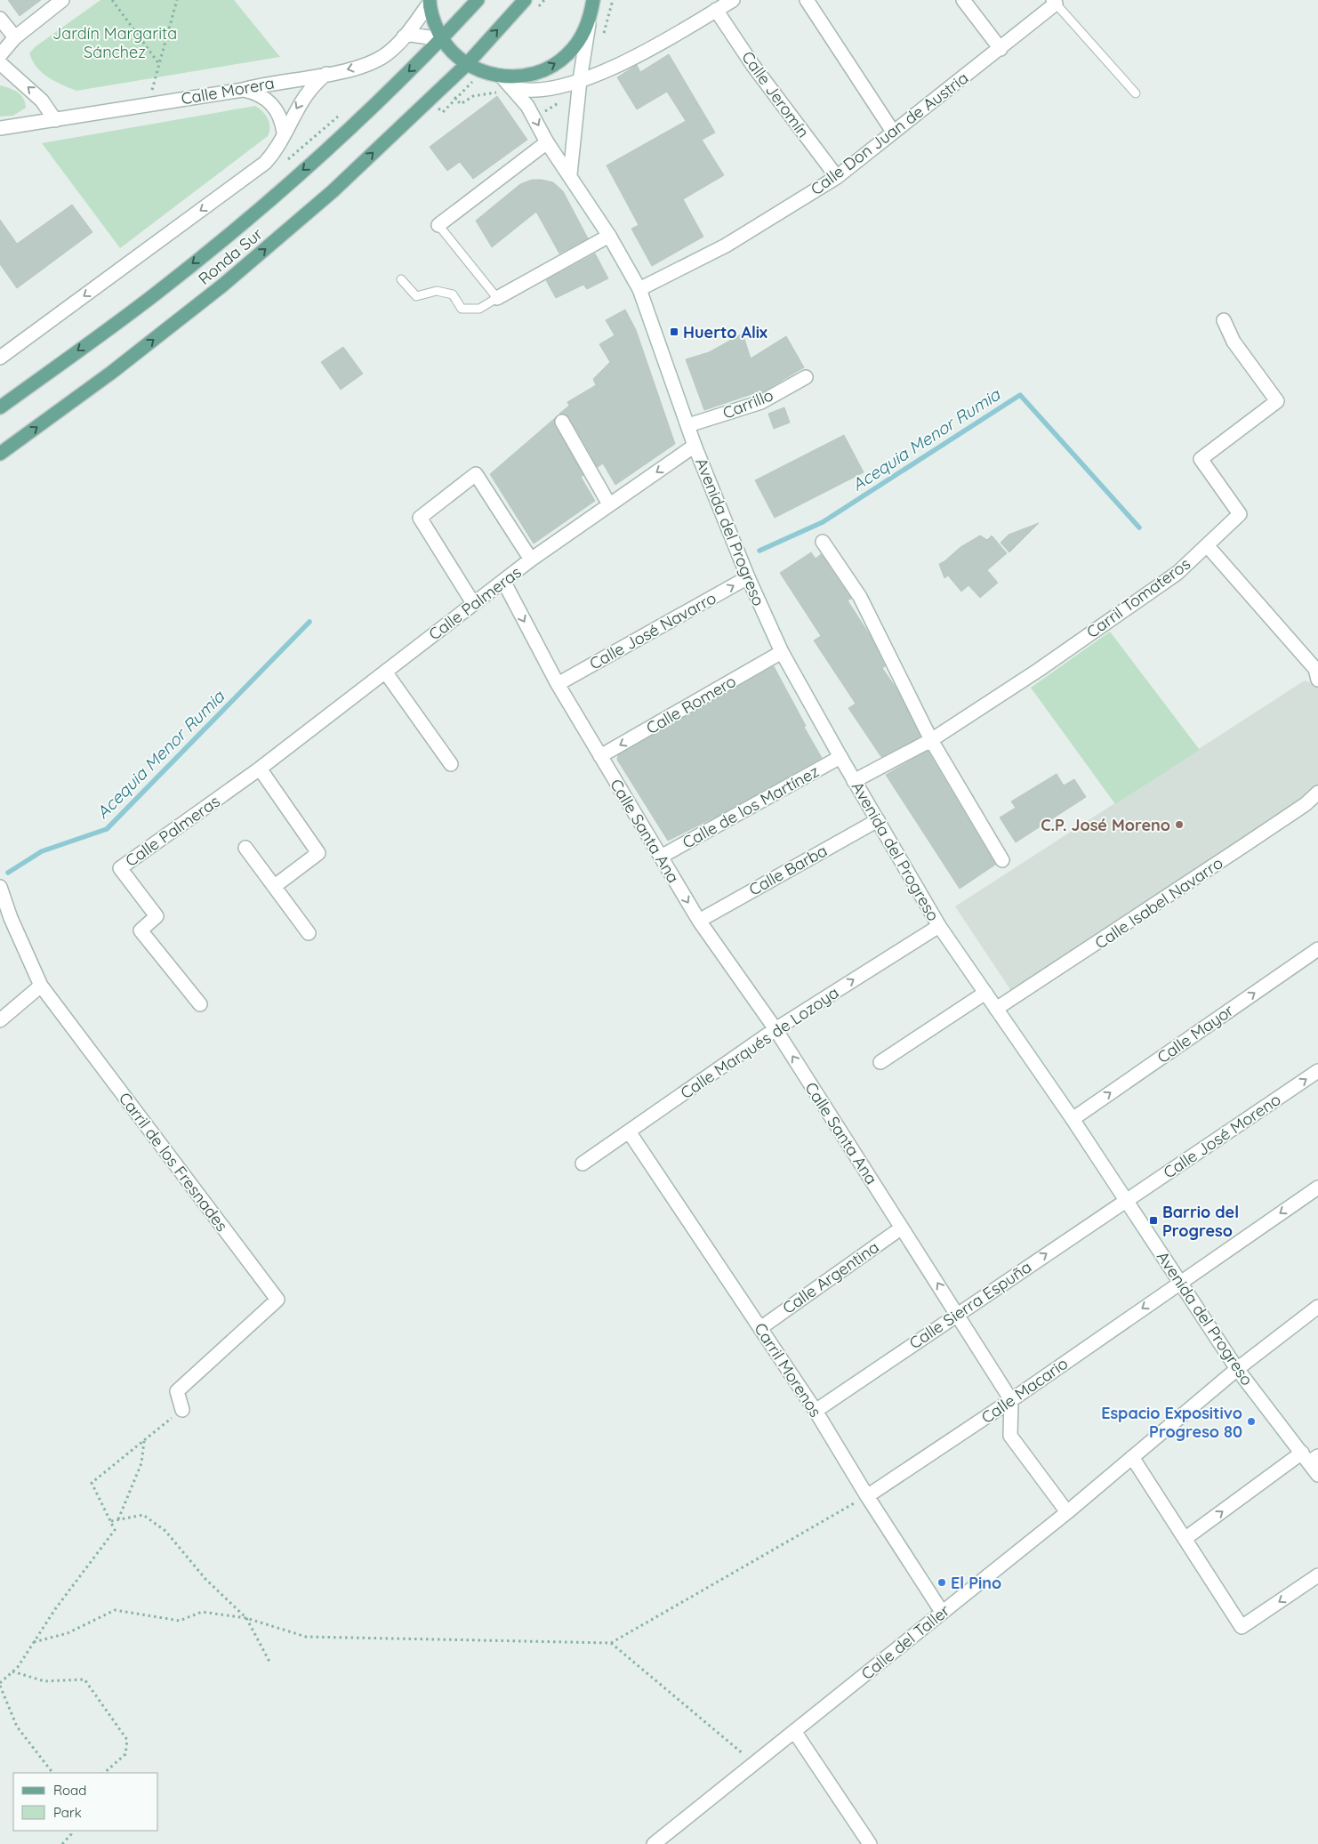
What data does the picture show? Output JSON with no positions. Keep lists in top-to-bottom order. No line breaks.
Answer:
{"streets":{"main road":["Ronda Sur"],"street":["Calle Morera","Calle Jeromín","Calle Don Juan de Austria","Carrillo","Avenida del Progreso","Carril Tomateros","Calle Palmeras","Calle José Navarro","Calle Romero","Calle de los Martínez","Calle Santa Ana","Calle Barba","Calle Isabel Navarro","Calle Mayor","Calle Marqués de Lozoya","Calle José Moreno","Carril de los Fresnades","Calle Argentina","Calle Sierra Espuña","Carril Morenos","Calle Macario","Calle del Taller"]},"crossings":[["Calle Jeromín","Calle Don Juan de Austria"],["Calle Don Juan de Austria","Avenida del Progreso"],["Carrillo","Avenida del Progreso"],["Avenida del Progreso","Carril Tomateros"],["Avenida del Progreso","Calle Palmeras"],["Avenida del Progreso","Calle José Navarro"],["Avenida del Progreso","Calle Romero"],["Avenida del Progreso","Calle de los Martínez"],["Avenida del Progreso","Calle Barba"],["Avenida del Progreso","Calle Isabel Navarro"],["Avenida del Progreso","Calle Mayor"],["Avenida del Progreso","Calle Marqués de Lozoya"],["Avenida del Progreso","Calle José Moreno"],["Avenida del Progreso","Calle Sierra Espuña"],["Avenida del Progreso","Calle Macario"],["Avenida del Progreso","Calle del Taller"],["Calle Palmeras","Calle Santa Ana"],["Calle José Navarro","Calle Santa Ana"],["Calle Romero","Calle Santa Ana"],["Calle de los Martínez","Calle Santa Ana"],["Calle Santa Ana","Calle Barba"],["Calle Santa Ana","Calle Marqués de Lozoya"],["Calle Santa Ana","Calle Argentina"],["Calle Santa Ana","Calle Sierra Espuña"],["Calle Santa Ana","Calle Macario"],["Calle Marqués de Lozoya","Carril Morenos"],["Calle José Moreno","Calle Sierra Espuña"],["Calle Argentina","Carril Morenos"],["Calle Sierra Espuña","Carril Morenos"],["Carril Morenos","Calle Macario"],["Carril Morenos","Calle del Taller"]],"one_way":["Calle José Navarro","Calle Romero","Calle Mayor","Calle José Moreno","Calle Sierra Espuña","Calle Macario"],"water":["Acequia Menor Rumia"],"parks":["Jardín Margarita Sánchez"],"places":{"transit":["Huerto Alix","Barrio del Progreso"],"other":["C.P. José Moreno","Espacio Expositivo Progreso 80","El Pino"]},"legend":["Road","Park"]}
